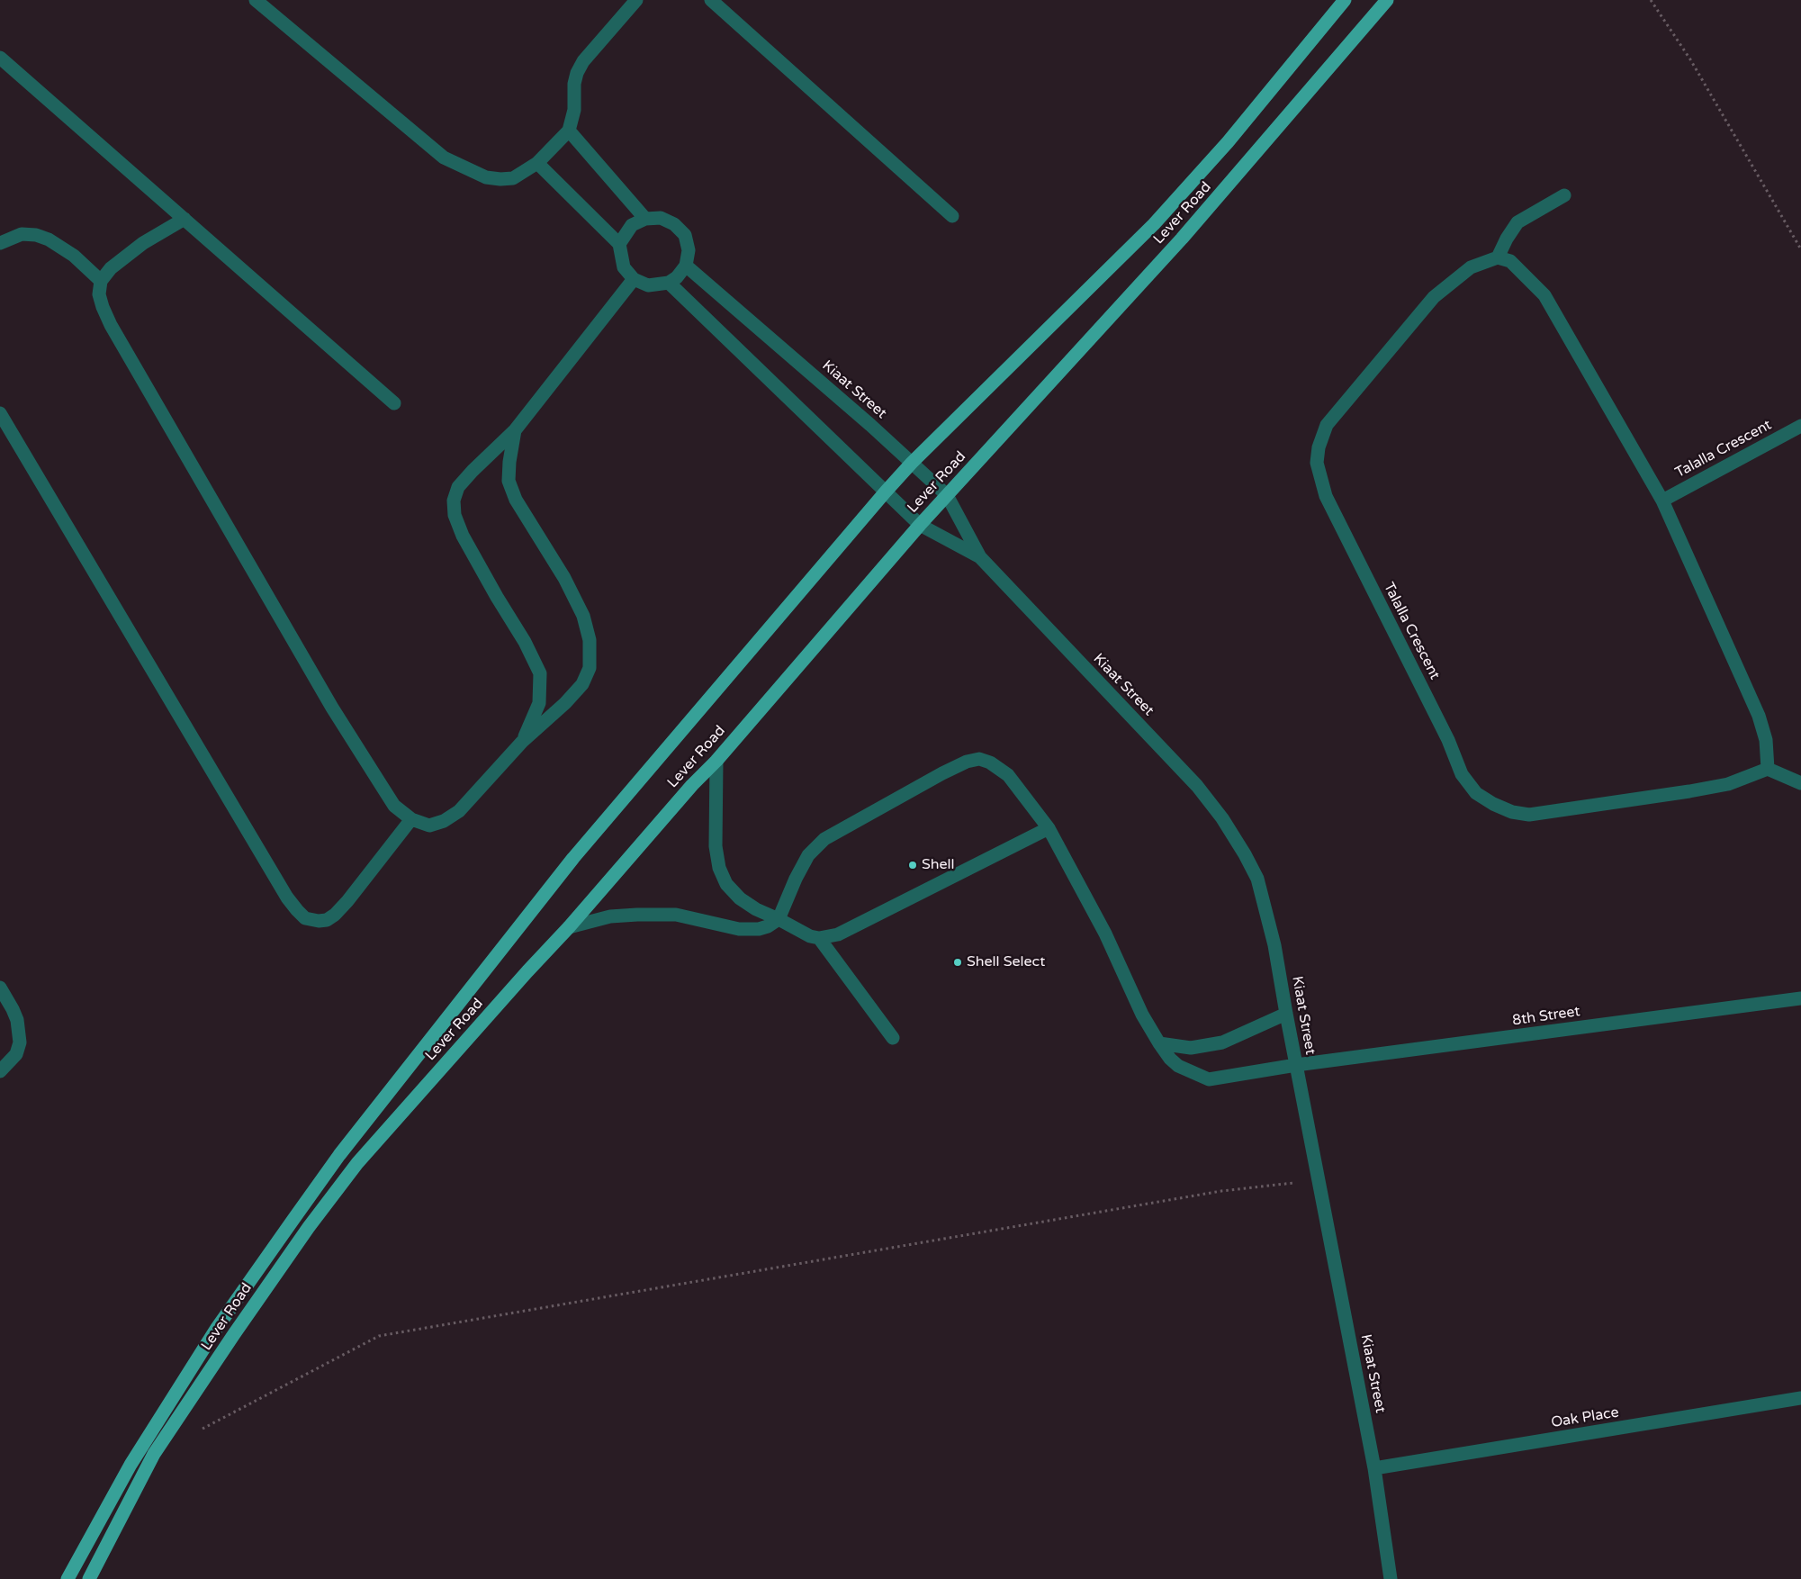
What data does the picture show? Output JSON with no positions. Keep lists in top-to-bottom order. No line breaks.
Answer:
{"streets":{"main road":["Lever Road"],"street":["Kiaat Street","Talalla Crescent","8th Street","Oak Place"]},"crossings":[["Lever Road","Kiaat Street"],["Kiaat Street","8th Street"],["Kiaat Street","Oak Place"]],"places":["Shell","Shell Select"]}
